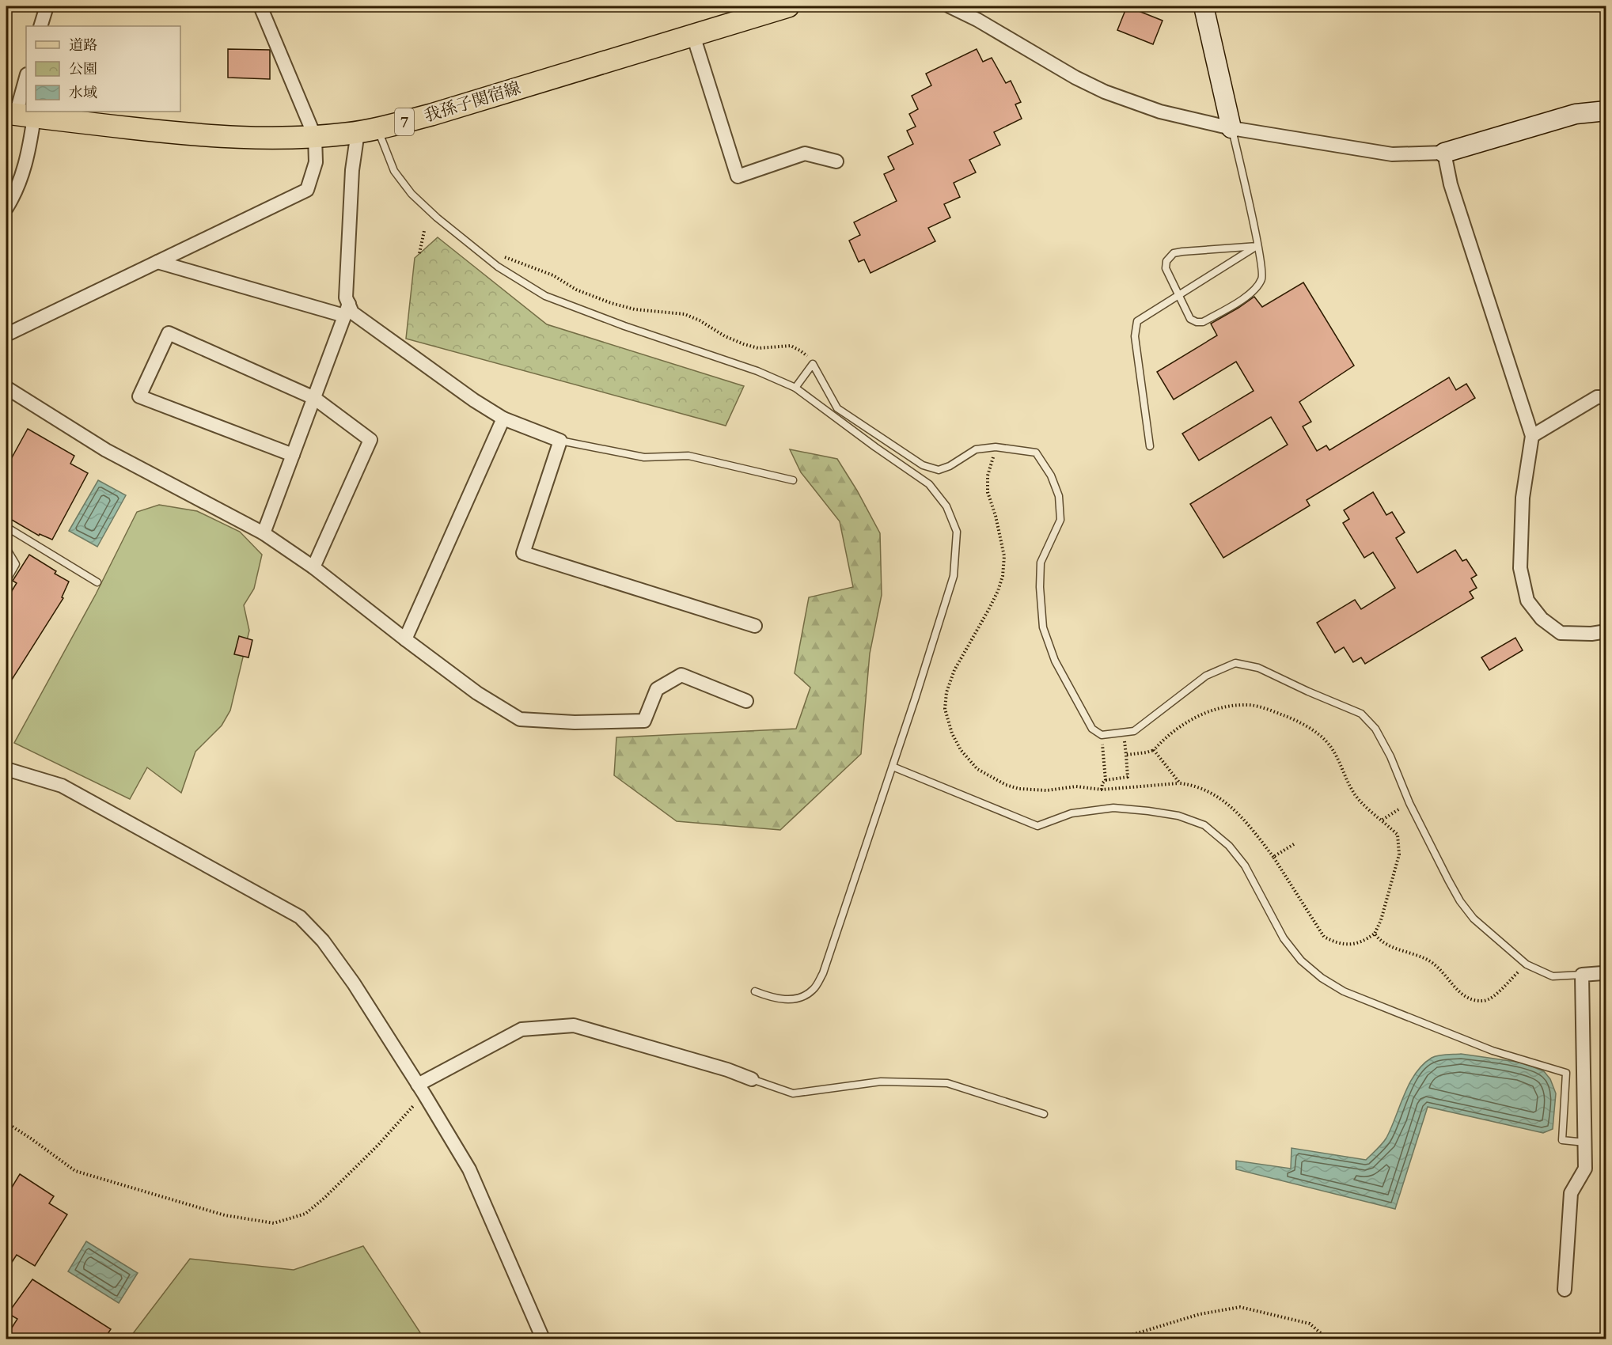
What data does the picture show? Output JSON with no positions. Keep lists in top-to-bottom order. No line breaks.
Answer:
{"streets":{"main road":["我孫子関宿線","7"]},"legend":["道路","公園","水域"]}
